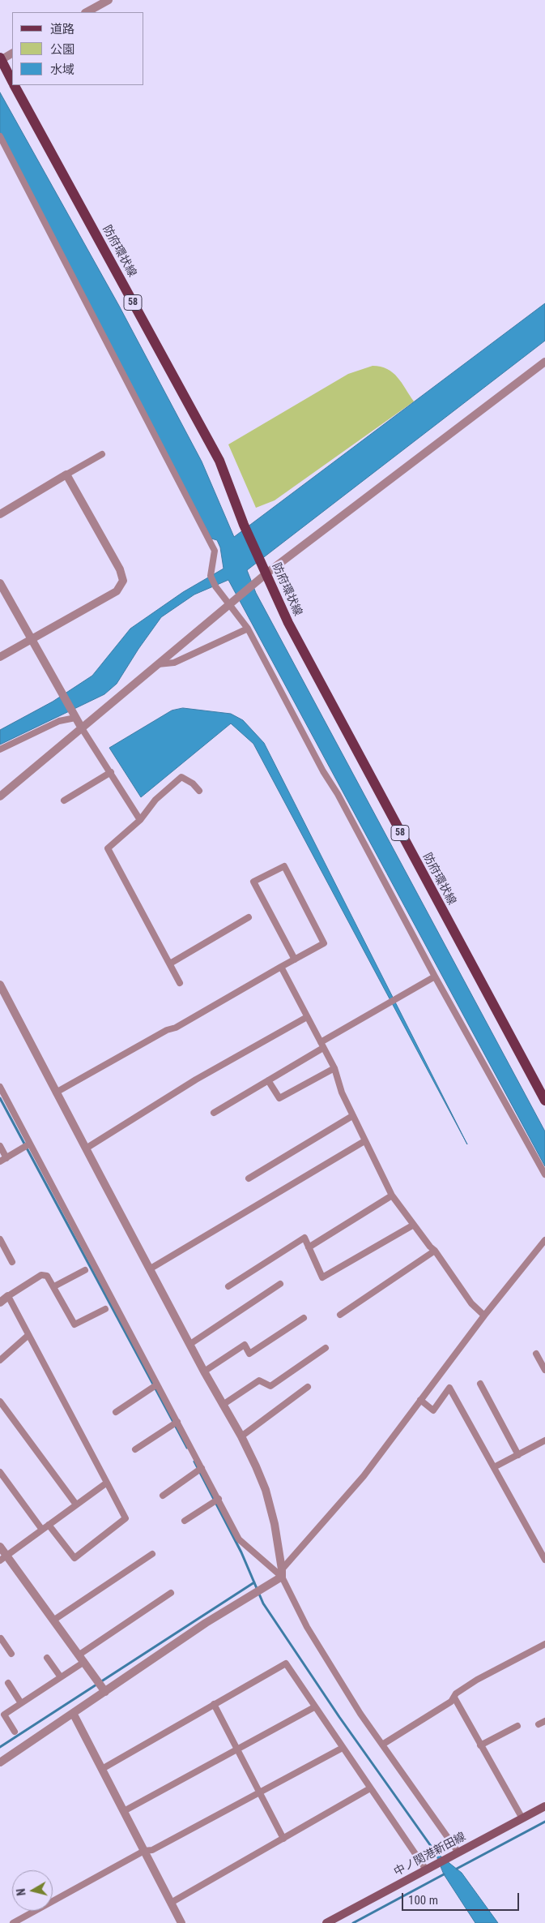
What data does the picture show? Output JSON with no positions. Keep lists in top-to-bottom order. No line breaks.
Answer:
{"streets":{"main road":["防府環状線","58","中ノ関港新田線"]},"legend":["道路","公園","水域"],"scale_bar":"100 m","north":"left"}
